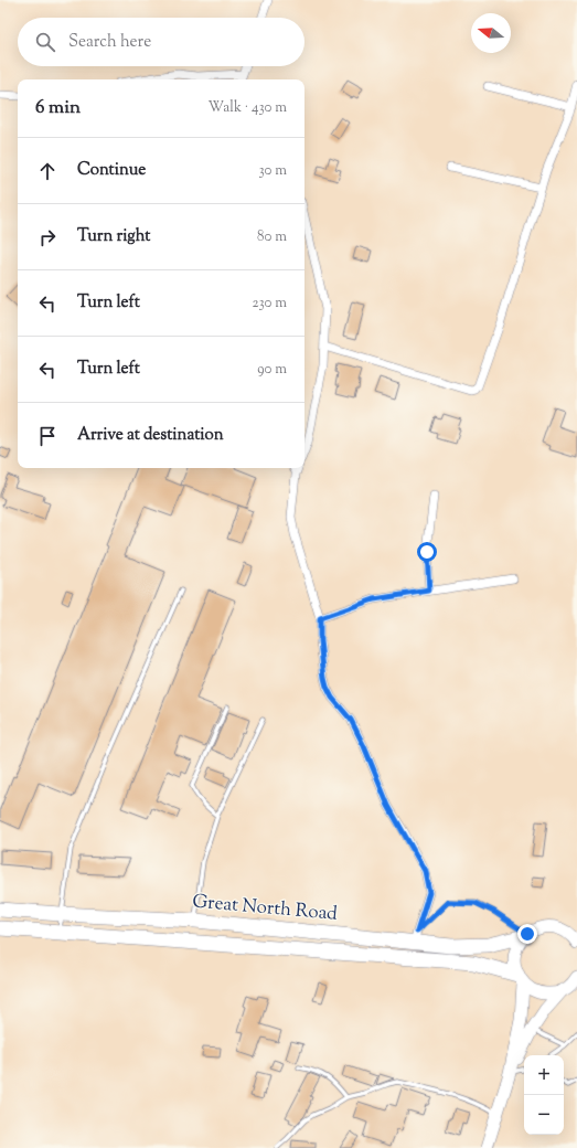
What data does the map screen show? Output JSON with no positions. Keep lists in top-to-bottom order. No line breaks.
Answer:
{"streets":{"highway":["Great North Road"]},"north":"left","page":{"search":"Search here","heading":["6 min","Walk · 430 m"],"list":[["Continue","30 m"],["Turn right","80 m"],["Turn left","230 m"],["Turn left","90 m"],"Arrive at destination"],"map_buttons":["+","−"]}}
